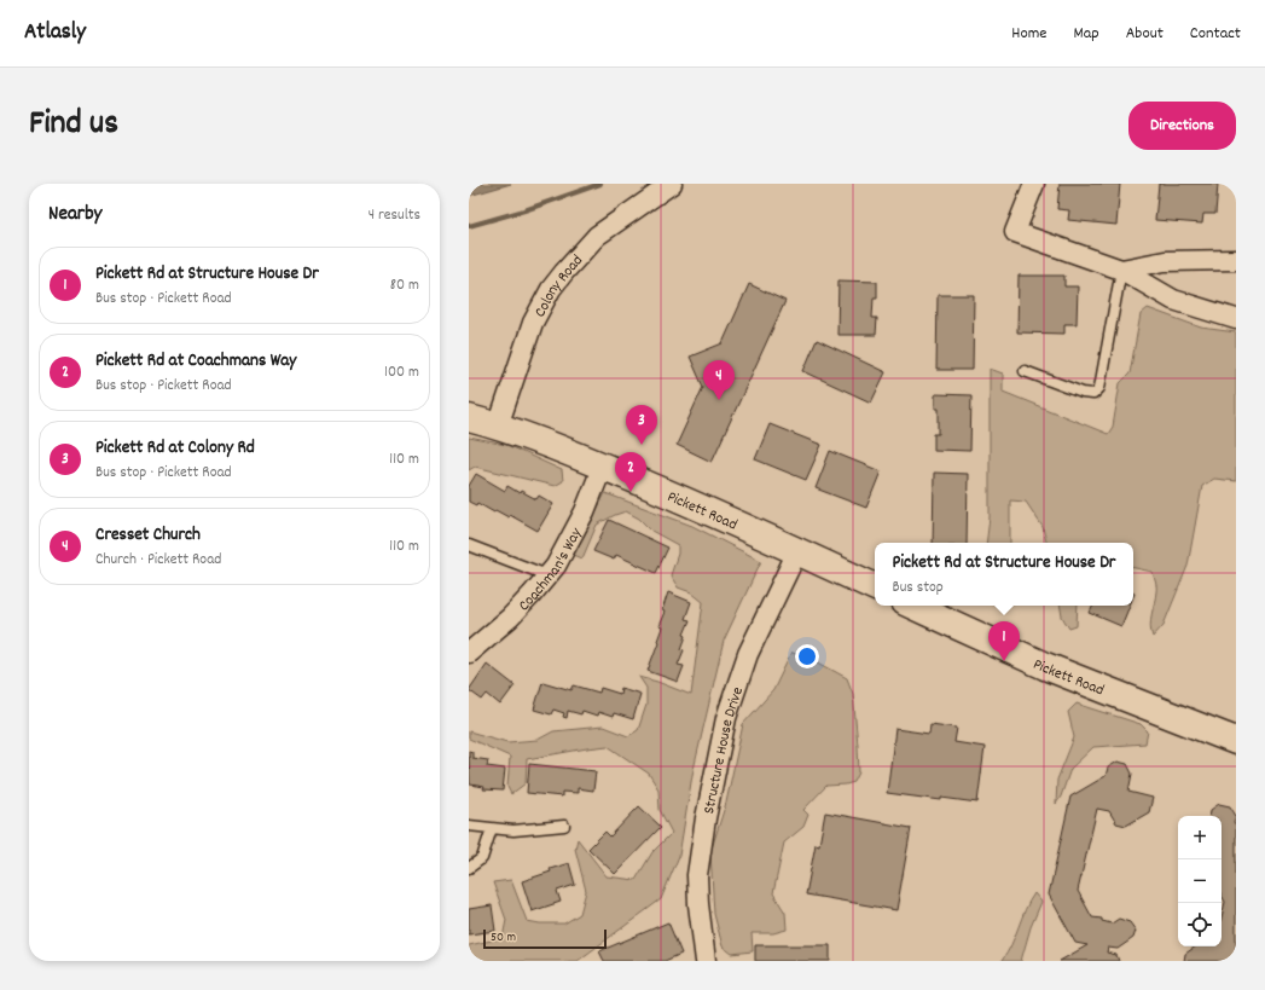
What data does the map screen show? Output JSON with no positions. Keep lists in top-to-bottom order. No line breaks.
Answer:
{"streets":{"street":["Colony Road","Pickett Road","Coachman's Way","Structure House Drive"]},"crossings":[["Colony Road","Pickett Road"],["Pickett Road","Coachman's Way"],["Pickett Road","Structure House Drive"]],"scale_bar":"50 m","page":{"header":"Atlasly","nav":["Home","Map","About","Contact"],"title":"Find us","buttons":"Directions","heading":["Nearby","4 results"],"list":[{"mark":"1","name":"Pickett Rd at Structure House Dr","note":"Bus stop · Pickett Road","value":"80 m"},{"mark":"2","name":"Pickett Rd at Coachmans Way","note":"Bus stop · Pickett Road","value":"100 m"},{"mark":"3","name":"Pickett Rd at Colony Rd","note":"Bus stop · Pickett Road","value":"110 m"},{"mark":"4","name":"Cresset Church","note":"Church · Pickett Road","value":"110 m"}],"pins":["4","3","2","1"],"popup":["Pickett Rd at Structure House Dr","Bus stop"],"map_buttons":["+","−"],"scale":"50 m"}}
